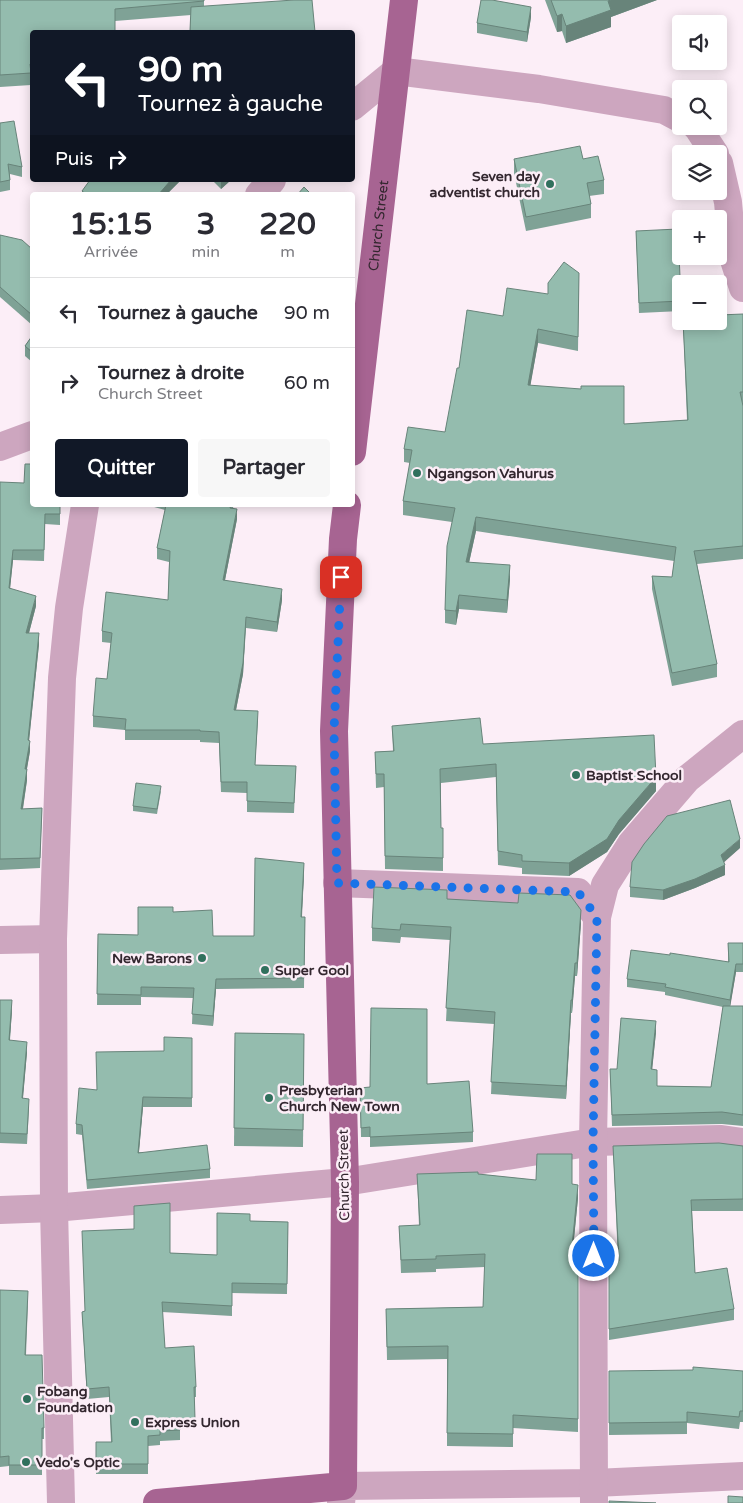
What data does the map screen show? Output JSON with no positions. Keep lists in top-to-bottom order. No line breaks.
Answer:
{"streets":{"main road":["Church Street"]},"places":["Seven day adventist church","Ngangson Vahurus","Baptist School","New Barons","Super Gool","Presbyterian Church New Town","Fobang Foundation","Express Union","Vedo's Optic"],"page":{"map_buttons":["+","−"],"turn":["90 m","Tournez à gauche"],"then":"Puis","eta":["15:15","Arrivée","3","min","220","m"],"list":[{"name":"Tournez à gauche","value":"90 m"},{"name":"Tournez à droite","note":"Church Street","value":"60 m"}],"buttons":["Quitter","Partager"]}}
